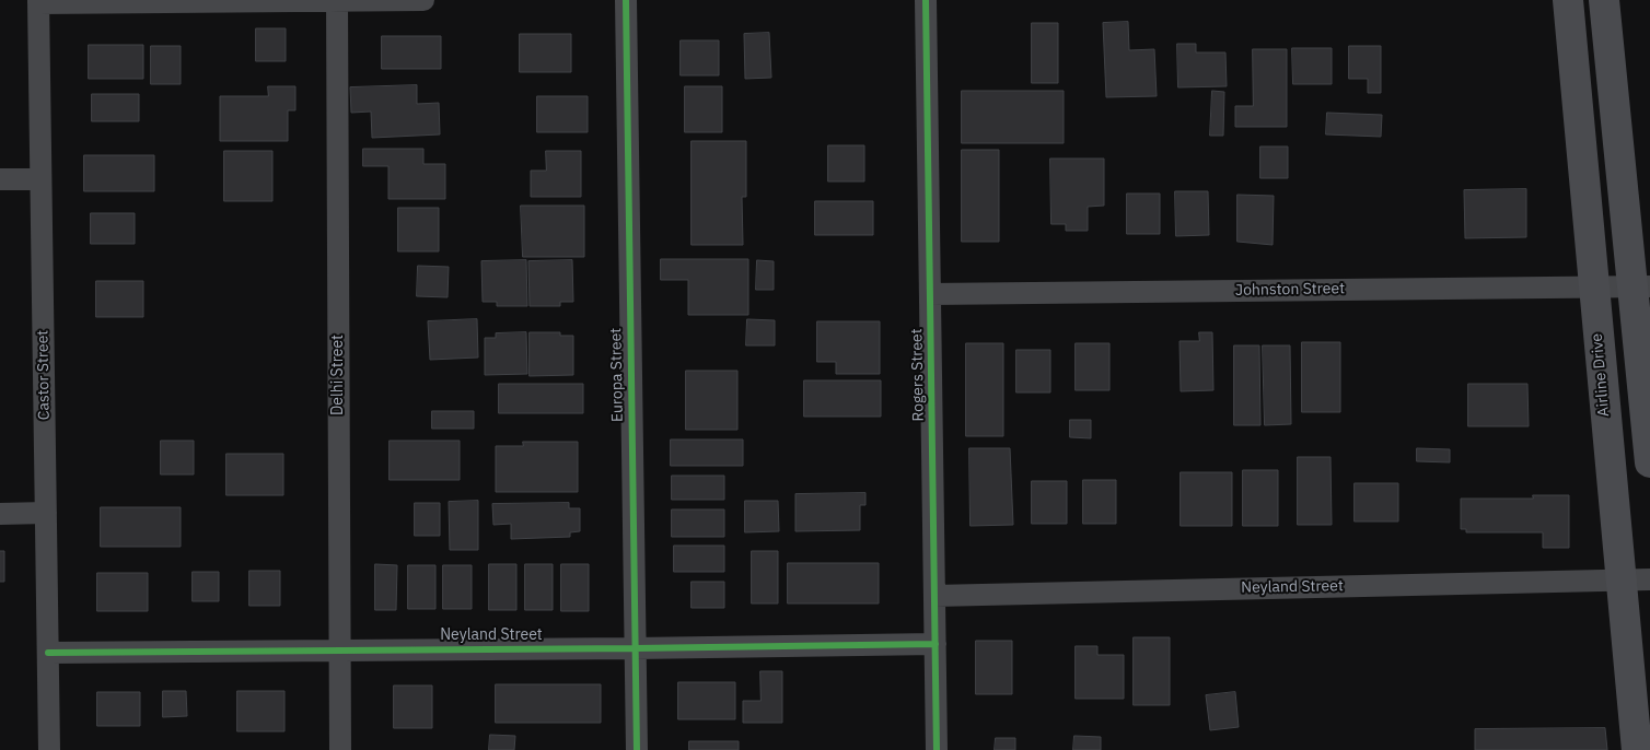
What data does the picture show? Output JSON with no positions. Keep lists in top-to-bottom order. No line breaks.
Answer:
{"streets":{"main road":["Airline Drive"],"street":["Johnston Street","Castor Street","Delhi Street","Europa Street","Rogers Street","Neyland Street"]},"crossings":[["Johnston Street","Rogers Street"],["Johnston Street","Airline Drive"],["Castor Street","Neyland Street"],["Delhi Street","Neyland Street"],["Europa Street","Neyland Street"],["Rogers Street","Neyland Street"],["Airline Drive","Neyland Street"]]}
